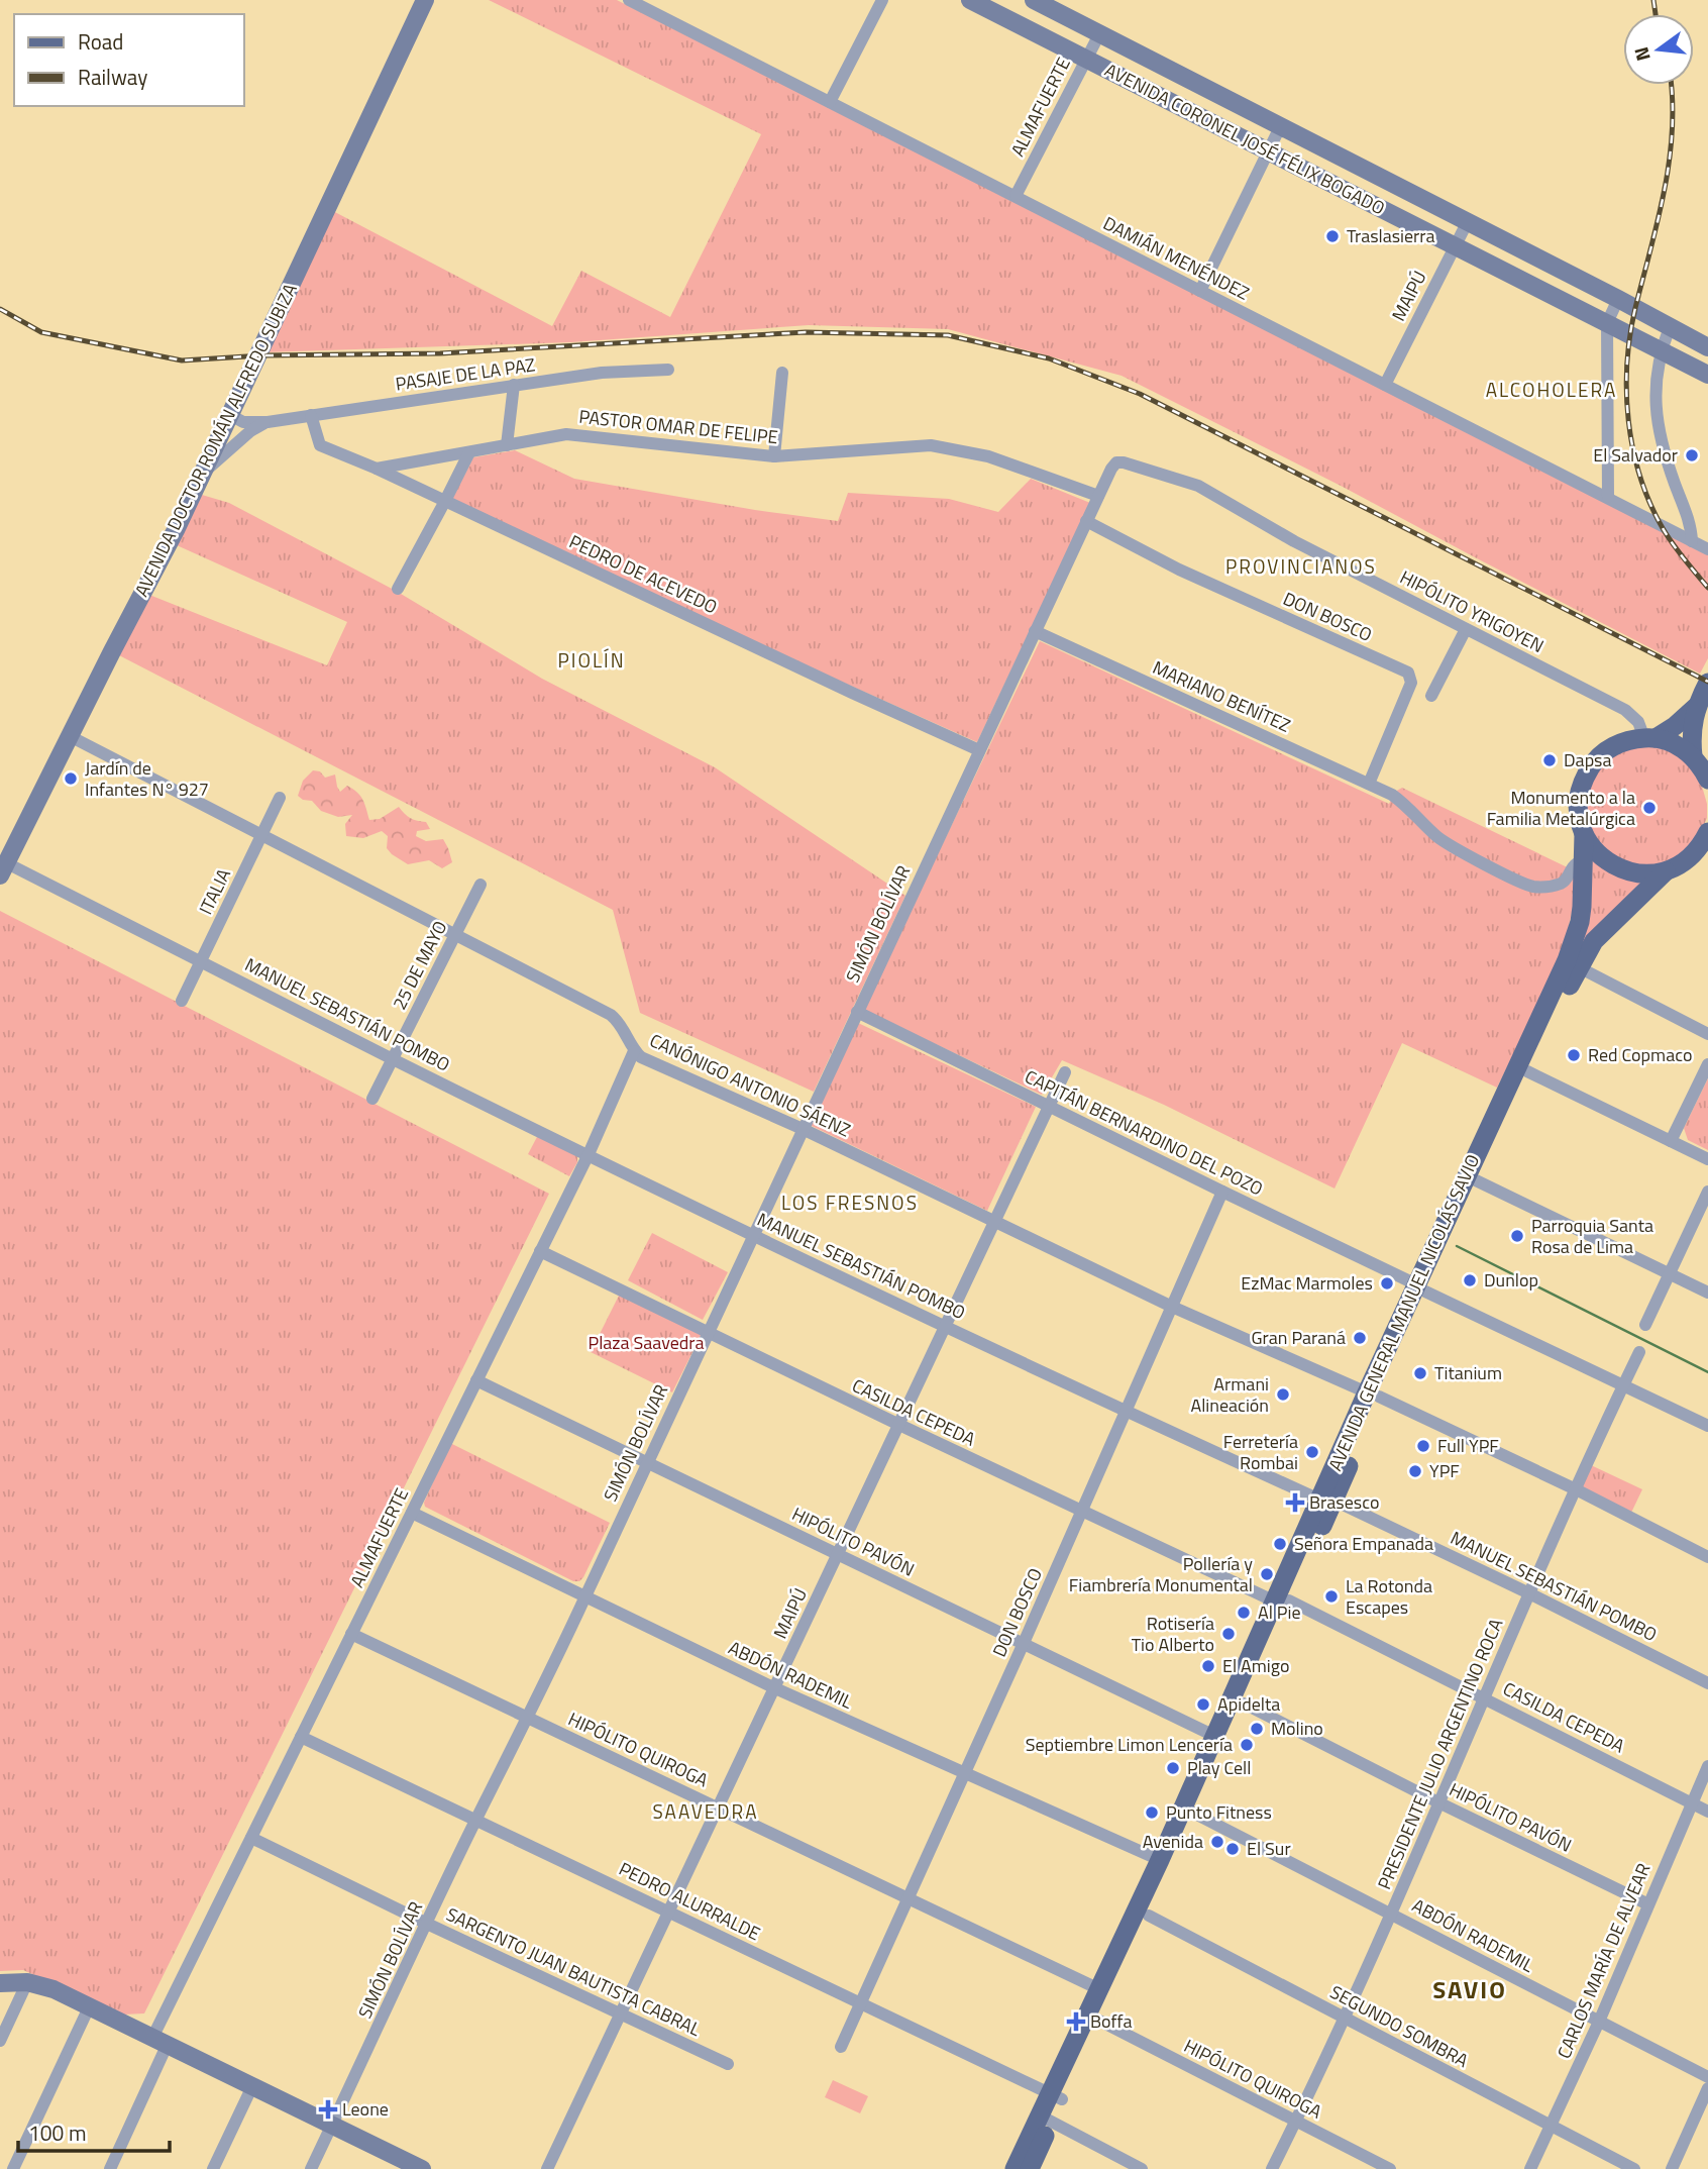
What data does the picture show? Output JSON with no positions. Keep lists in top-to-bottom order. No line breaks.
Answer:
{"streets":{"main road":["AVENIDA CORONEL JOSÉ FÉLIX BOGADO","AVENIDA DOCTOR ROMÁN ALFREDO SUBIZA","AVENIDA GENERAL MANUEL NICOLÁS SAVIO"],"street":["ALMAFUERTE","DAMIÁN MENÉNDEZ","MAIPÚ","PASAJE DE LA PAZ","PASTOR OMAR DE FELIPE","PEDRO DE ACEVEDO","HIPÓLITO YRIGOYEN","DON BOSCO","MARIANO BENÍTEZ","ITALIA","SIMÓN BOLÍVAR","25 DE MAYO","MANUEL SEBASTIÁN POMBO","CANÓNIGO ANTONIO SÁENZ","CAPITÁN BERNARDINO DEL POZO","CASILDA CEPEDA","HIPÓLITO PAVÓN","ABDÓN RADEMIL","HIPÓLITO QUIROGA","PRESIDENTE JULIO ARGENTINO ROCA","PEDRO ALURRALDE","CARLOS MARÍA DE ALVEAR","SARGENTO JUAN BAUTISTA CABRAL","SEGUNDO SOMBRA"]},"crossings":[["ALMAFUERTE","AVENIDA CORONEL JOSÉ FÉLIX BOGADO"],["ALMAFUERTE","DAMIÁN MENÉNDEZ"],["ALMAFUERTE","MANUEL SEBASTIÁN POMBO"],["ALMAFUERTE","CANÓNIGO ANTONIO SÁENZ"],["ALMAFUERTE","CASILDA CEPEDA"],["ALMAFUERTE","HIPÓLITO PAVÓN"],["ALMAFUERTE","ABDÓN RADEMIL"],["ALMAFUERTE","HIPÓLITO QUIROGA"],["ALMAFUERTE","PEDRO ALURRALDE"],["ALMAFUERTE","SARGENTO JUAN BAUTISTA CABRAL"],["AVENIDA CORONEL JOSÉ FÉLIX BOGADO","MAIPÚ"],["DAMIÁN MENÉNDEZ","MAIPÚ"],["MAIPÚ","MANUEL SEBASTIÁN POMBO"],["MAIPÚ","CANÓNIGO ANTONIO SÁENZ"],["MAIPÚ","CAPITÁN BERNARDINO DEL POZO"],["MAIPÚ","CASILDA CEPEDA"],["MAIPÚ","HIPÓLITO PAVÓN"],["MAIPÚ","ABDÓN RADEMIL"],["MAIPÚ","HIPÓLITO QUIROGA"],["MAIPÚ","PEDRO ALURRALDE"],["MAIPÚ","SARGENTO JUAN BAUTISTA CABRAL"],["PASAJE DE LA PAZ","AVENIDA DOCTOR ROMÁN ALFREDO SUBIZA"],["PASAJE DE LA PAZ","PEDRO DE ACEVEDO"],["PASTOR OMAR DE FELIPE","PEDRO DE ACEVEDO"],["PASTOR OMAR DE FELIPE","SIMÓN BOLÍVAR"],["AVENIDA DOCTOR ROMÁN ALFREDO SUBIZA","MANUEL SEBASTIÁN POMBO"],["AVENIDA DOCTOR ROMÁN ALFREDO SUBIZA","CANÓNIGO ANTONIO SÁENZ"],["PEDRO DE ACEVEDO","SIMÓN BOLÍVAR"],["HIPÓLITO YRIGOYEN","SIMÓN BOLÍVAR"],["HIPÓLITO YRIGOYEN","AVENIDA GENERAL MANUEL NICOLÁS SAVIO"],["DON BOSCO","MARIANO BENÍTEZ"],["DON BOSCO","SIMÓN BOLÍVAR"],["DON BOSCO","MANUEL SEBASTIÁN POMBO"],["DON BOSCO","CANÓNIGO ANTONIO SÁENZ"],["DON BOSCO","CAPITÁN BERNARDINO DEL POZO"],["DON BOSCO","CASILDA CEPEDA"],["DON BOSCO","HIPÓLITO PAVÓN"],["DON BOSCO","ABDÓN RADEMIL"],["DON BOSCO","HIPÓLITO QUIROGA"],["DON BOSCO","PEDRO ALURRALDE"],["MARIANO BENÍTEZ","SIMÓN BOLÍVAR"],["MARIANO BENÍTEZ","AVENIDA GENERAL MANUEL NICOLÁS SAVIO"],["ITALIA","MANUEL SEBASTIÁN POMBO"],["ITALIA","CANÓNIGO ANTONIO SÁENZ"],["SIMÓN BOLÍVAR","MANUEL SEBASTIÁN POMBO"],["SIMÓN BOLÍVAR","CANÓNIGO ANTONIO SÁENZ"],["SIMÓN BOLÍVAR","CAPITÁN BERNARDINO DEL POZO"],["SIMÓN BOLÍVAR","CASILDA CEPEDA"],["SIMÓN BOLÍVAR","HIPÓLITO PAVÓN"],["SIMÓN BOLÍVAR","ABDÓN RADEMIL"],["SIMÓN BOLÍVAR","HIPÓLITO QUIROGA"],["SIMÓN BOLÍVAR","PEDRO ALURRALDE"],["SIMÓN BOLÍVAR","SARGENTO JUAN BAUTISTA CABRAL"],["25 DE MAYO","MANUEL SEBASTIÁN POMBO"],["25 DE MAYO","CANÓNIGO ANTONIO SÁENZ"],["MANUEL SEBASTIÁN POMBO","AVENIDA GENERAL MANUEL NICOLÁS SAVIO"],["MANUEL SEBASTIÁN POMBO","PRESIDENTE JULIO ARGENTINO ROCA"],["CANÓNIGO ANTONIO SÁENZ","AVENIDA GENERAL MANUEL NICOLÁS SAVIO"],["CANÓNIGO ANTONIO SÁENZ","PRESIDENTE JULIO ARGENTINO ROCA"],["CAPITÁN BERNARDINO DEL POZO","AVENIDA GENERAL MANUEL NICOLÁS SAVIO"],["CAPITÁN BERNARDINO DEL POZO","PRESIDENTE JULIO ARGENTINO ROCA"],["AVENIDA GENERAL MANUEL NICOLÁS SAVIO","CASILDA CEPEDA"],["AVENIDA GENERAL MANUEL NICOLÁS SAVIO","HIPÓLITO PAVÓN"],["AVENIDA GENERAL MANUEL NICOLÁS SAVIO","ABDÓN RADEMIL"],["AVENIDA GENERAL MANUEL NICOLÁS SAVIO","HIPÓLITO QUIROGA"],["AVENIDA GENERAL MANUEL NICOLÁS SAVIO","PEDRO ALURRALDE"],["AVENIDA GENERAL MANUEL NICOLÁS SAVIO","SEGUNDO SOMBRA"],["CASILDA CEPEDA","PRESIDENTE JULIO ARGENTINO ROCA"],["CASILDA CEPEDA","CARLOS MARÍA DE ALVEAR"],["HIPÓLITO PAVÓN","PRESIDENTE JULIO ARGENTINO ROCA"],["HIPÓLITO PAVÓN","CARLOS MARÍA DE ALVEAR"],["ABDÓN RADEMIL","PRESIDENTE JULIO ARGENTINO ROCA"],["ABDÓN RADEMIL","CARLOS MARÍA DE ALVEAR"],["HIPÓLITO QUIROGA","PRESIDENTE JULIO ARGENTINO ROCA"],["PRESIDENTE JULIO ARGENTINO ROCA","SEGUNDO SOMBRA"],["CARLOS MARÍA DE ALVEAR","SEGUNDO SOMBRA"]],"districts":["ALCOHOLERA","PROVINCIANOS","PIOLÍN","LOS FRESNOS","SAAVEDRA","SAVIO"],"parks":["Plaza Saavedra"],"places":{"other":["Traslasierra","El Salvador","Dapsa","Jardín de Infantes N° 927","Monumento a la Familia Metalúrgica","Red Copmaco","Parroquia Santa Rosa de Lima","Dunlop","EzMac Marmoles","Gran Paraná","Titanium","Armani Alineación","Full YPF","Ferretería Rombai","YPF","Señora Empanada","Pollería y Fiambrería Monumental","La Rotonda Escapes","Al Pie","Rotisería Tio Alberto","El Amigo","Apidelta","Molino","Septiembre Limon Lencería","Play Cell","Punto Fitness","Avenida","El Sur"],"health":["Brasesco","Boffa","Leone"]},"legend":["Road","Railway"],"scale_bar":"100 m","north":"left"}
